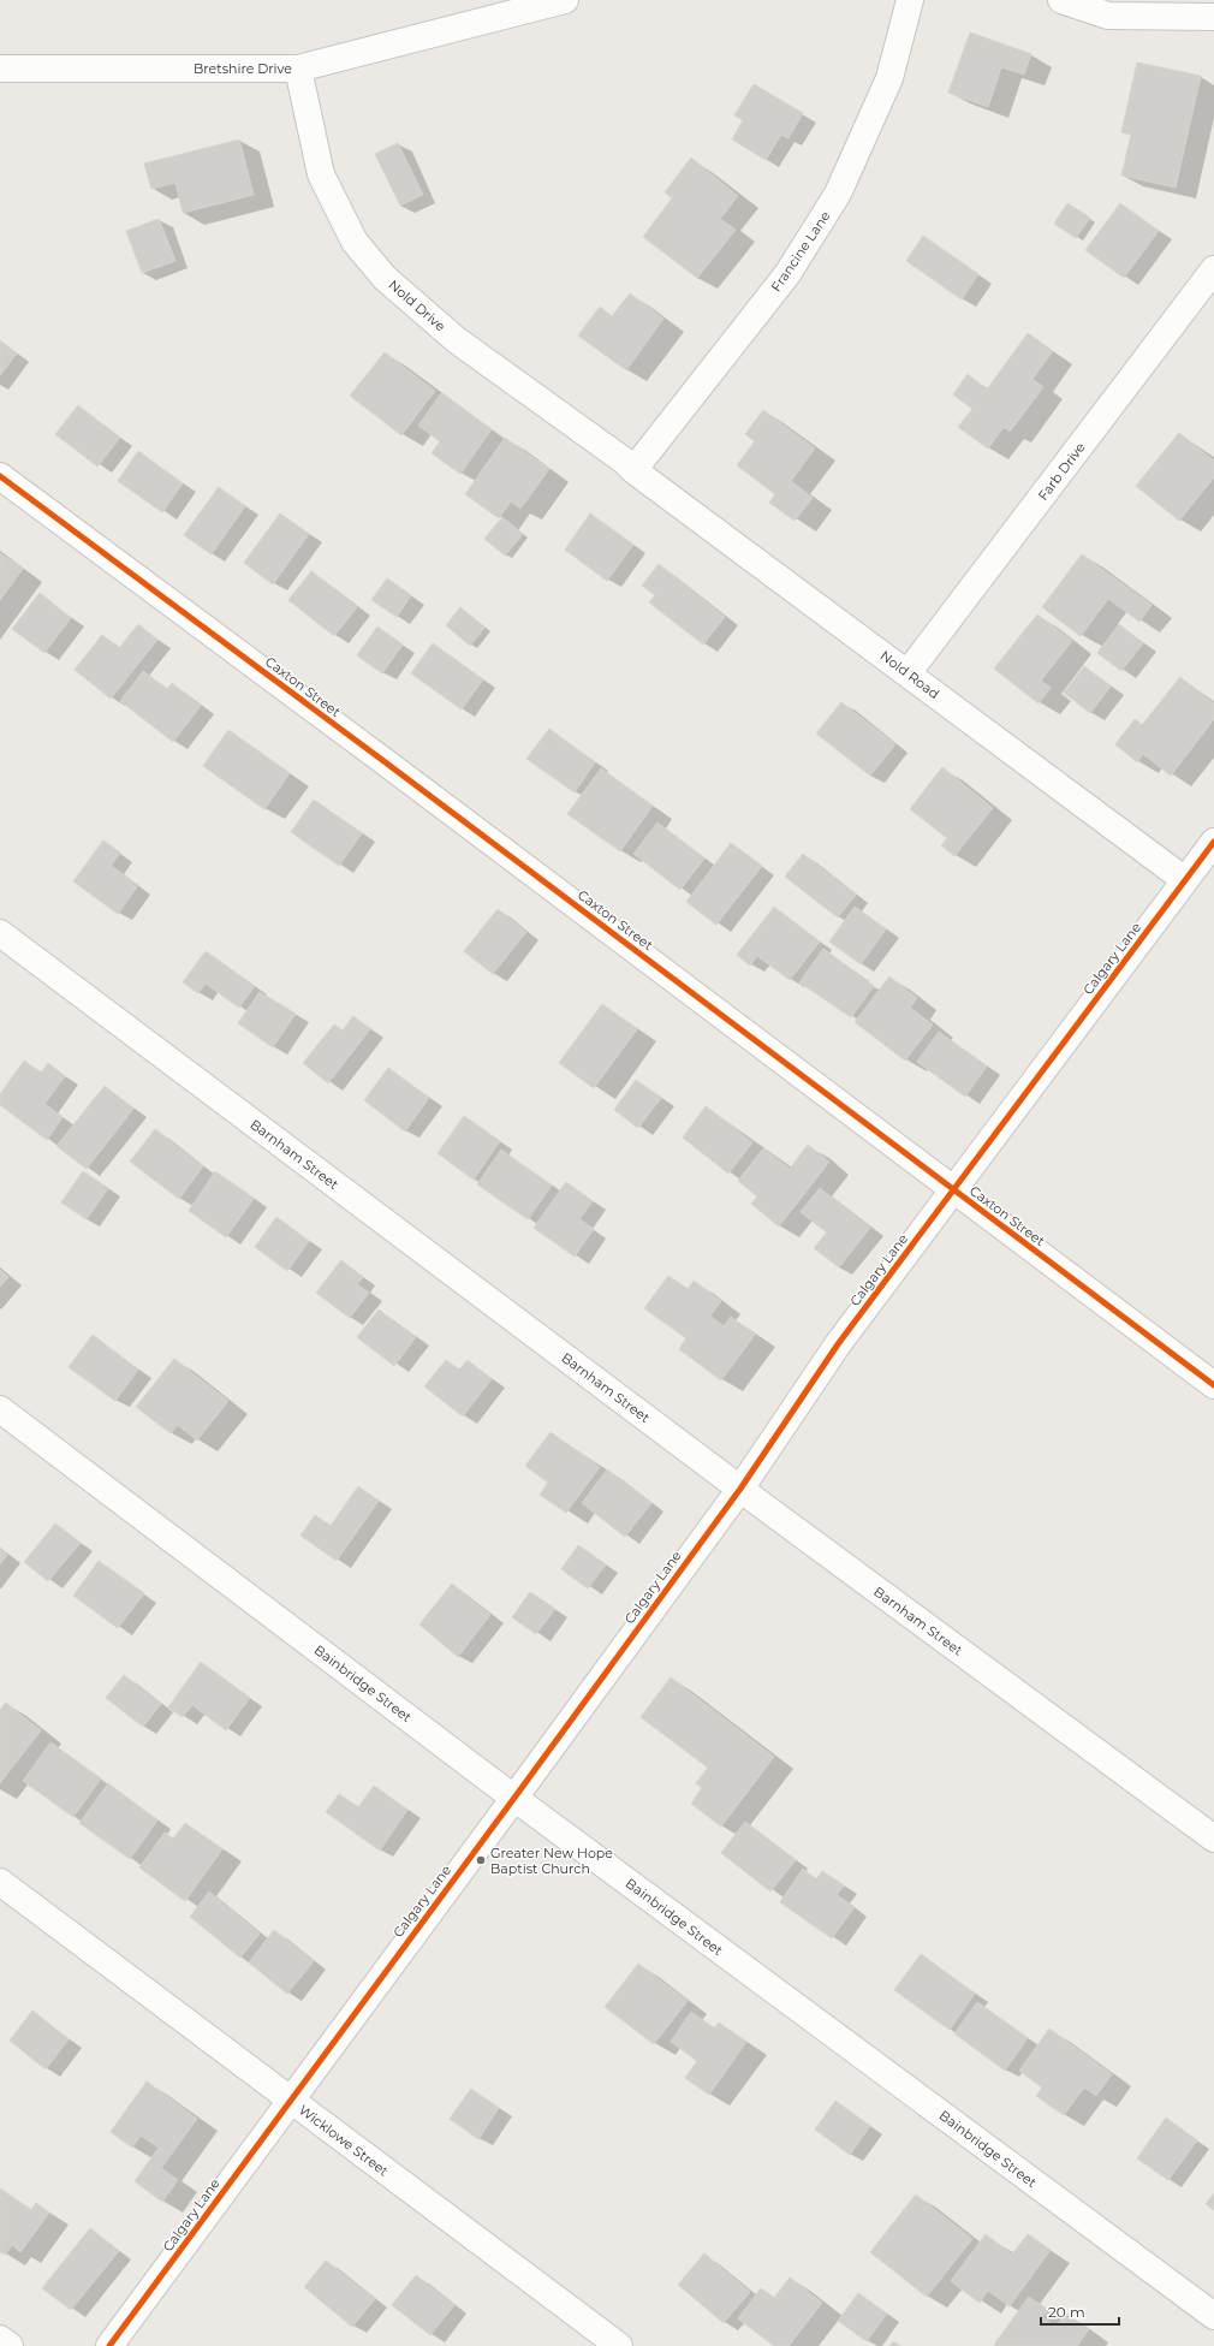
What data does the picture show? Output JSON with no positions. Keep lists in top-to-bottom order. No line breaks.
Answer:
{"streets":{"street":["Bretshire Drive","Francine Lane","Nold Drive","Farb Drive","Nold Road","Caxton Street","Calgary Lane","Barnham Street","Bainbridge Street","Wicklowe Street"]},"crossings":[["Bretshire Drive","Nold Drive"],["Francine Lane","Nold Drive"],["Francine Lane","Nold Road"],["Nold Drive","Nold Road"],["Farb Drive","Nold Road"],["Nold Road","Calgary Lane"],["Caxton Street","Calgary Lane"],["Calgary Lane","Barnham Street"],["Calgary Lane","Bainbridge Street"],["Calgary Lane","Wicklowe Street"]],"places":["Greater New Hope Baptist Church"],"scale_bar":"20 m"}
